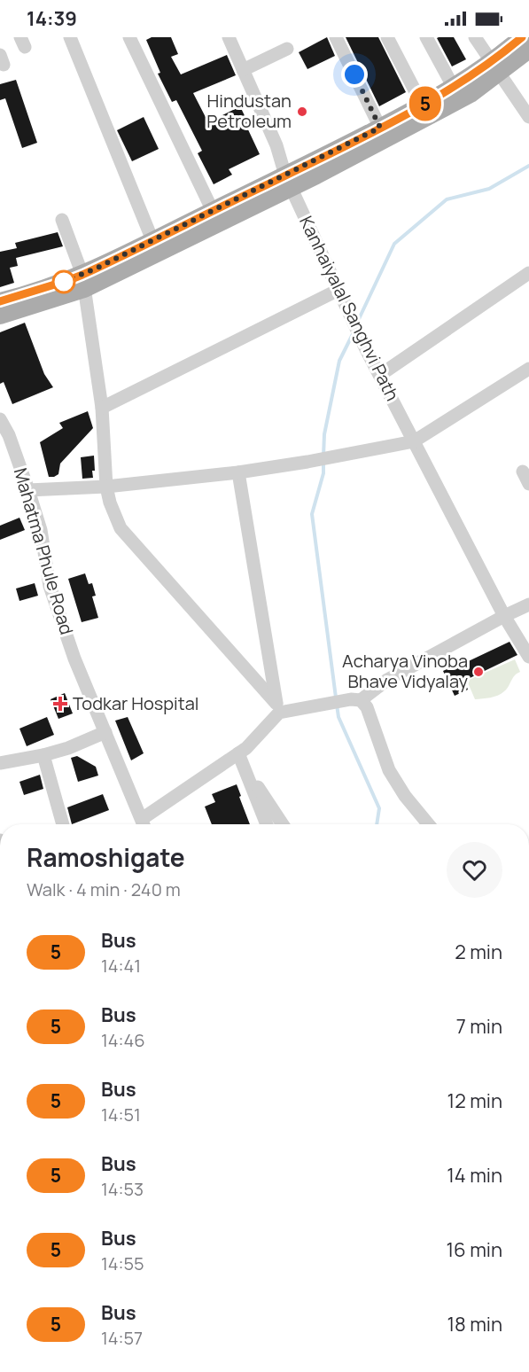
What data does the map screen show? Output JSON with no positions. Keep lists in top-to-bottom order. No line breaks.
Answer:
{"streets":{"street":["Kanhaiyalal Sanghvi Path","Mahatma Phule Road"]},"places":{"other":["Hindustan Petroleum","Acharya Vinoba Bhave Vidyalay"],"health":["Todkar Hospital"]},"lines":["bus line 5"],"page":{"status":"14:39","on_map":"5","heading":["Ramoshigate","Walk · 4 min · 240 m"],"list":[{"mark":"5","name":"Bus","note":"14:41","value":"2 min"},{"mark":"5","name":"Bus","note":"14:46","value":"7 min"},{"mark":"5","name":"Bus","note":"14:51","value":"12 min"},{"mark":"5","name":"Bus","note":"14:53","value":"14 min"},{"mark":"5","name":"Bus","note":"14:55","value":"16 min"},{"mark":"5","name":"Bus","note":"14:57","value":"18 min"}]}}
